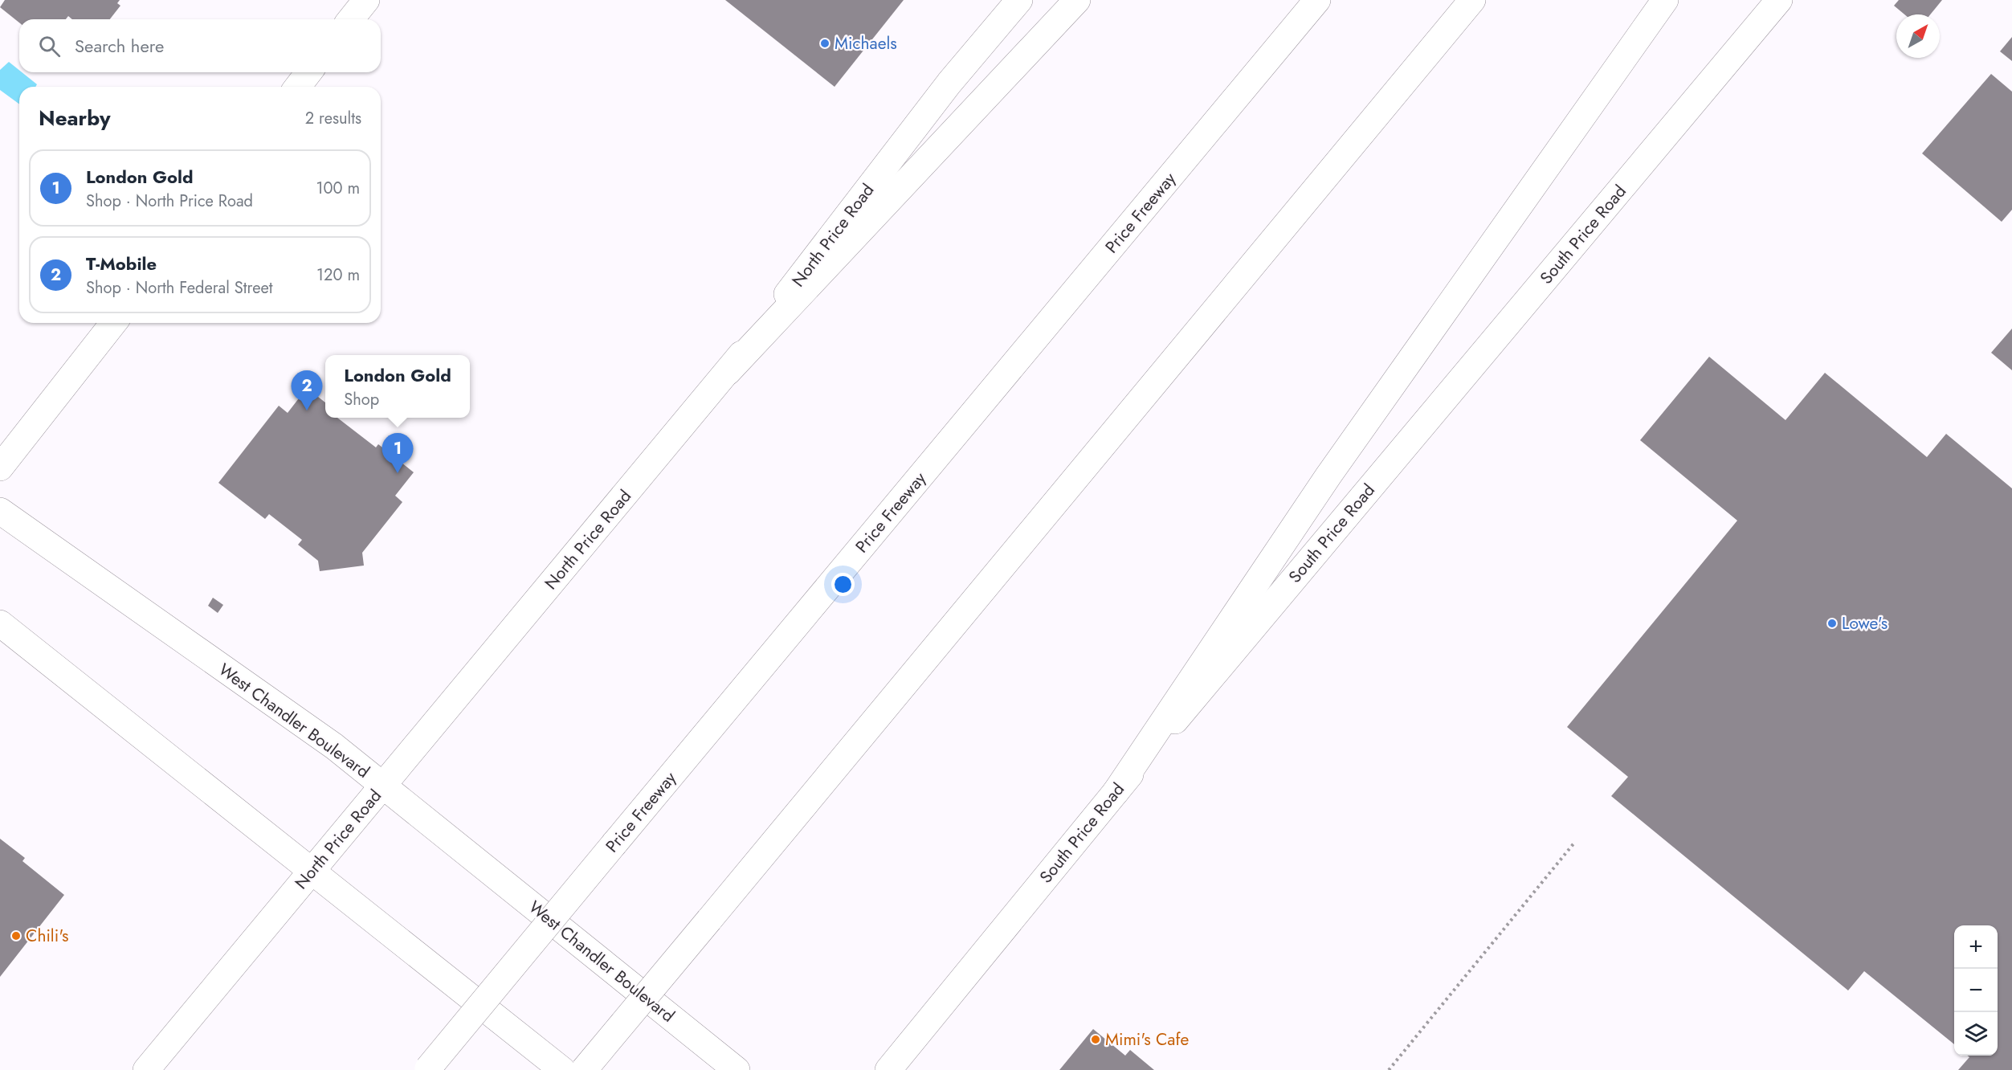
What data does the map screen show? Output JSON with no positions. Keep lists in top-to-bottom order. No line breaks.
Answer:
{"streets":{"main road":["Price Freeway","South Price Road","North Price Road","West Chandler Boulevard"]},"crossings":[["North Price Road","West Chandler Boulevard"]],"places":["Michaels","Lowe's","Chili's","Mimi's Cafe"],"north":"top right","page":{"search":"Search here","heading":["Nearby","2 results"],"list":[{"mark":"1","name":"London Gold","note":"Shop · North Price Road","value":"100 m"},{"mark":"2","name":"T-Mobile","note":"Shop · North Federal Street","value":"120 m"}],"popup":["London Gold","Shop"],"pins":["2","1"],"map_buttons":["+","−"]}}
